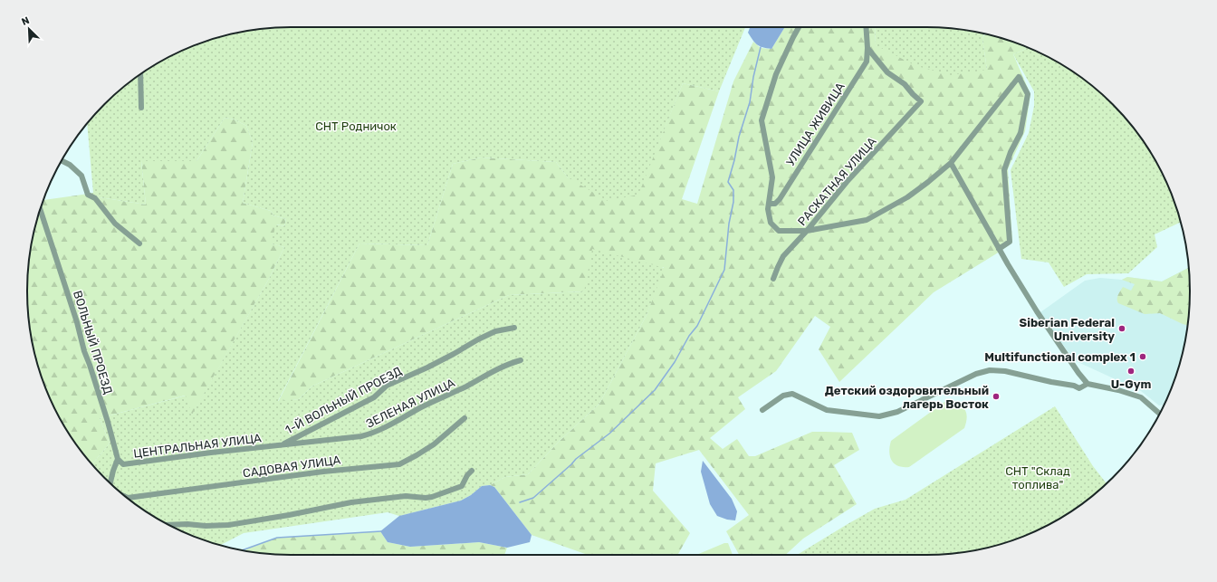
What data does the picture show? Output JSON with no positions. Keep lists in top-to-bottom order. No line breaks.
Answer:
{"streets":{"street":["УЛИЦА ЖИВИЦА","РАСКАТНАЯ УЛИЦА","ВОЛЬНЫЙ ПРОЕЗД","1-Й ВОЛЬНЫЙ ПРОЕЗД","ЗЕЛЕНАЯ УЛИЦА","ЦЕНТРАЛЬНАЯ УЛИЦА","САДОВАЯ УЛИЦА"]},"crossings":[["УЛИЦА ЖИВИЦА","РАСКАТНАЯ УЛИЦА"],["ВОЛЬНЫЙ ПРОЕЗД","ЦЕНТРАЛЬНАЯ УЛИЦА"],["1-Й ВОЛЬНЫЙ ПРОЕЗД","ЗЕЛЕНАЯ УЛИЦА"],["1-Й ВОЛЬНЫЙ ПРОЕЗД","ЦЕНТРАЛЬНАЯ УЛИЦА"],["ЗЕЛЕНАЯ УЛИЦА","ЦЕНТРАЛЬНАЯ УЛИЦА"]],"parks":["СНТ Родничок","СНТ \"Склад топлива\""],"places":["Siberian Federal University","Multifunctional complex 1","U-Gym","Детский оздоровительный лагерь Восток"],"north":"top left"}
